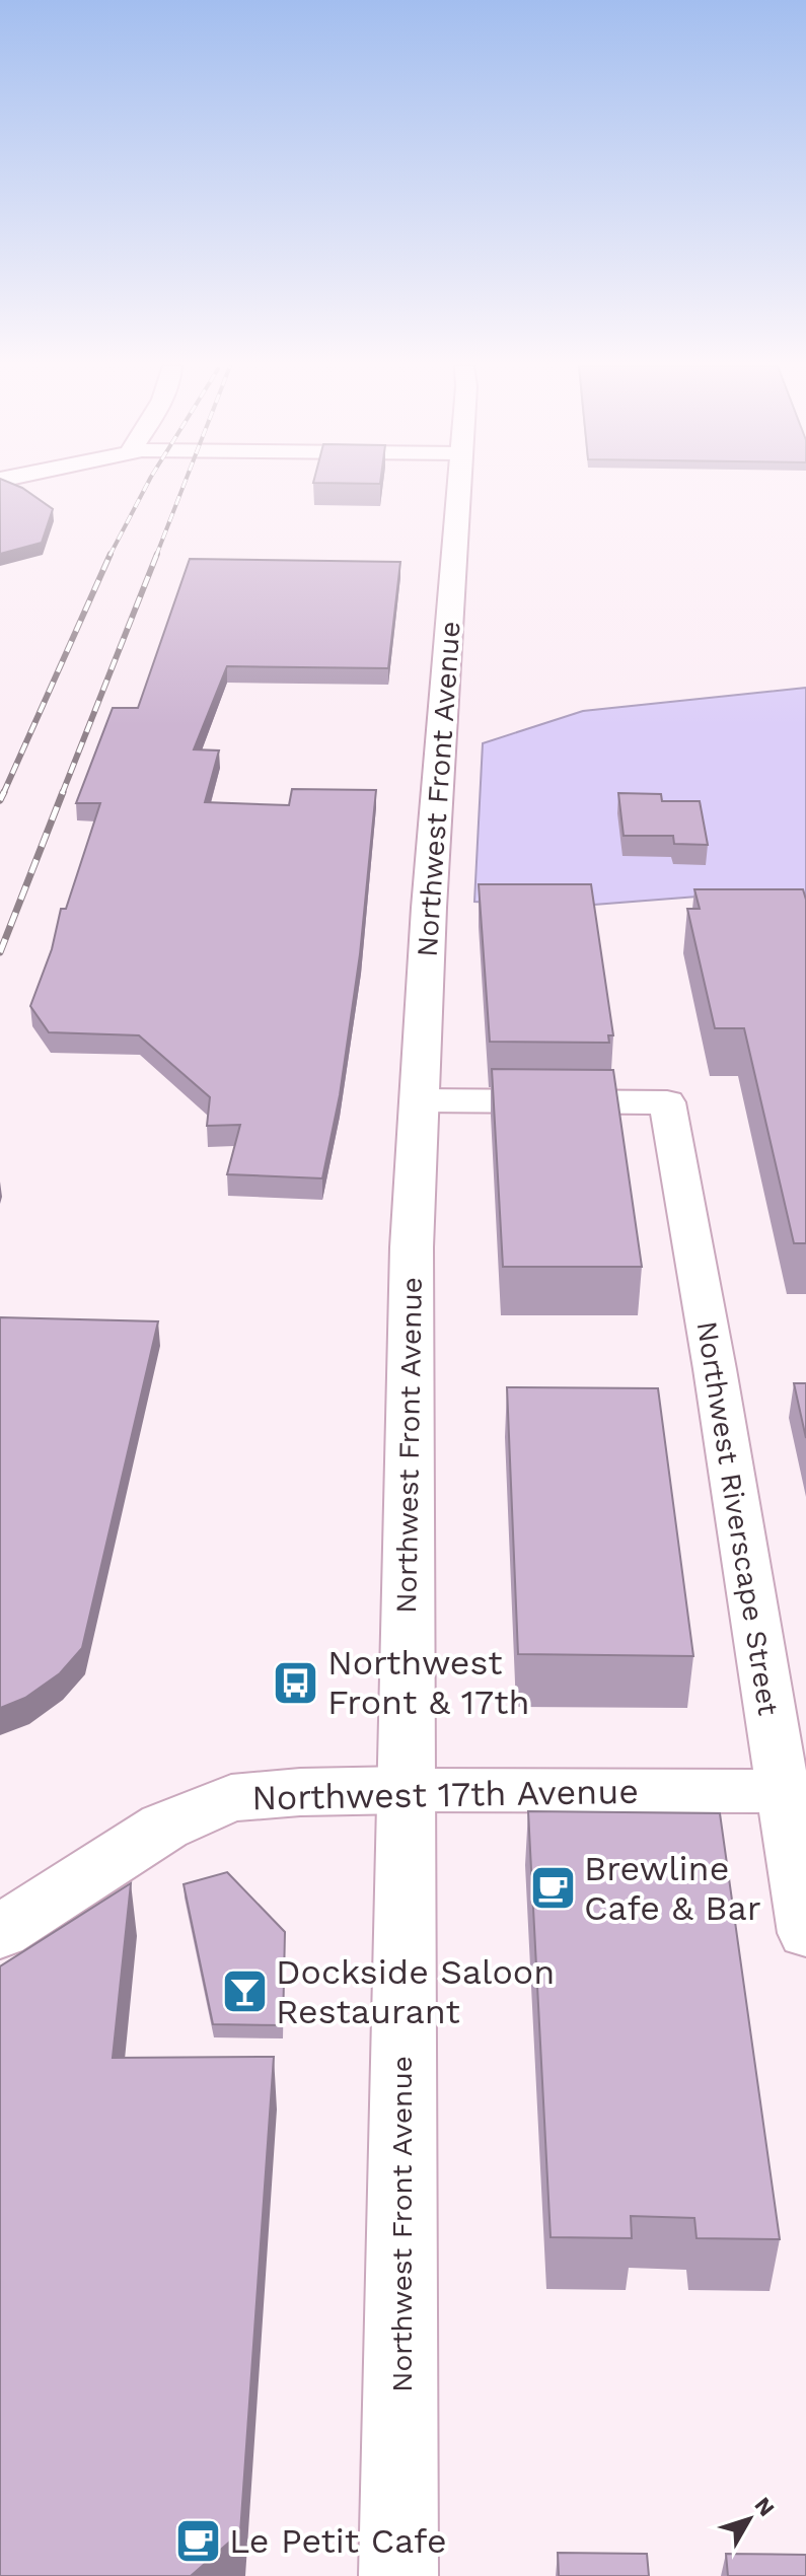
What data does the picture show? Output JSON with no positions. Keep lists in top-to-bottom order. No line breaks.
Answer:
{"streets":{"main road":["Northwest Front Avenue","Northwest 17th Avenue"],"street":["Northwest Riverscape Street"]},"crossings":[["Northwest Front Avenue","Northwest Riverscape Street"],["Northwest Front Avenue","Northwest 17th Avenue"],["Northwest Riverscape Street","Northwest 17th Avenue"]],"places":{"bus stop":["Northwest Front & 17th"],"cafe":["Brewline Cafe & Bar","Le Petit Cafe"],"bar":["Dockside Saloon Restaurant"]},"north":"top right"}
